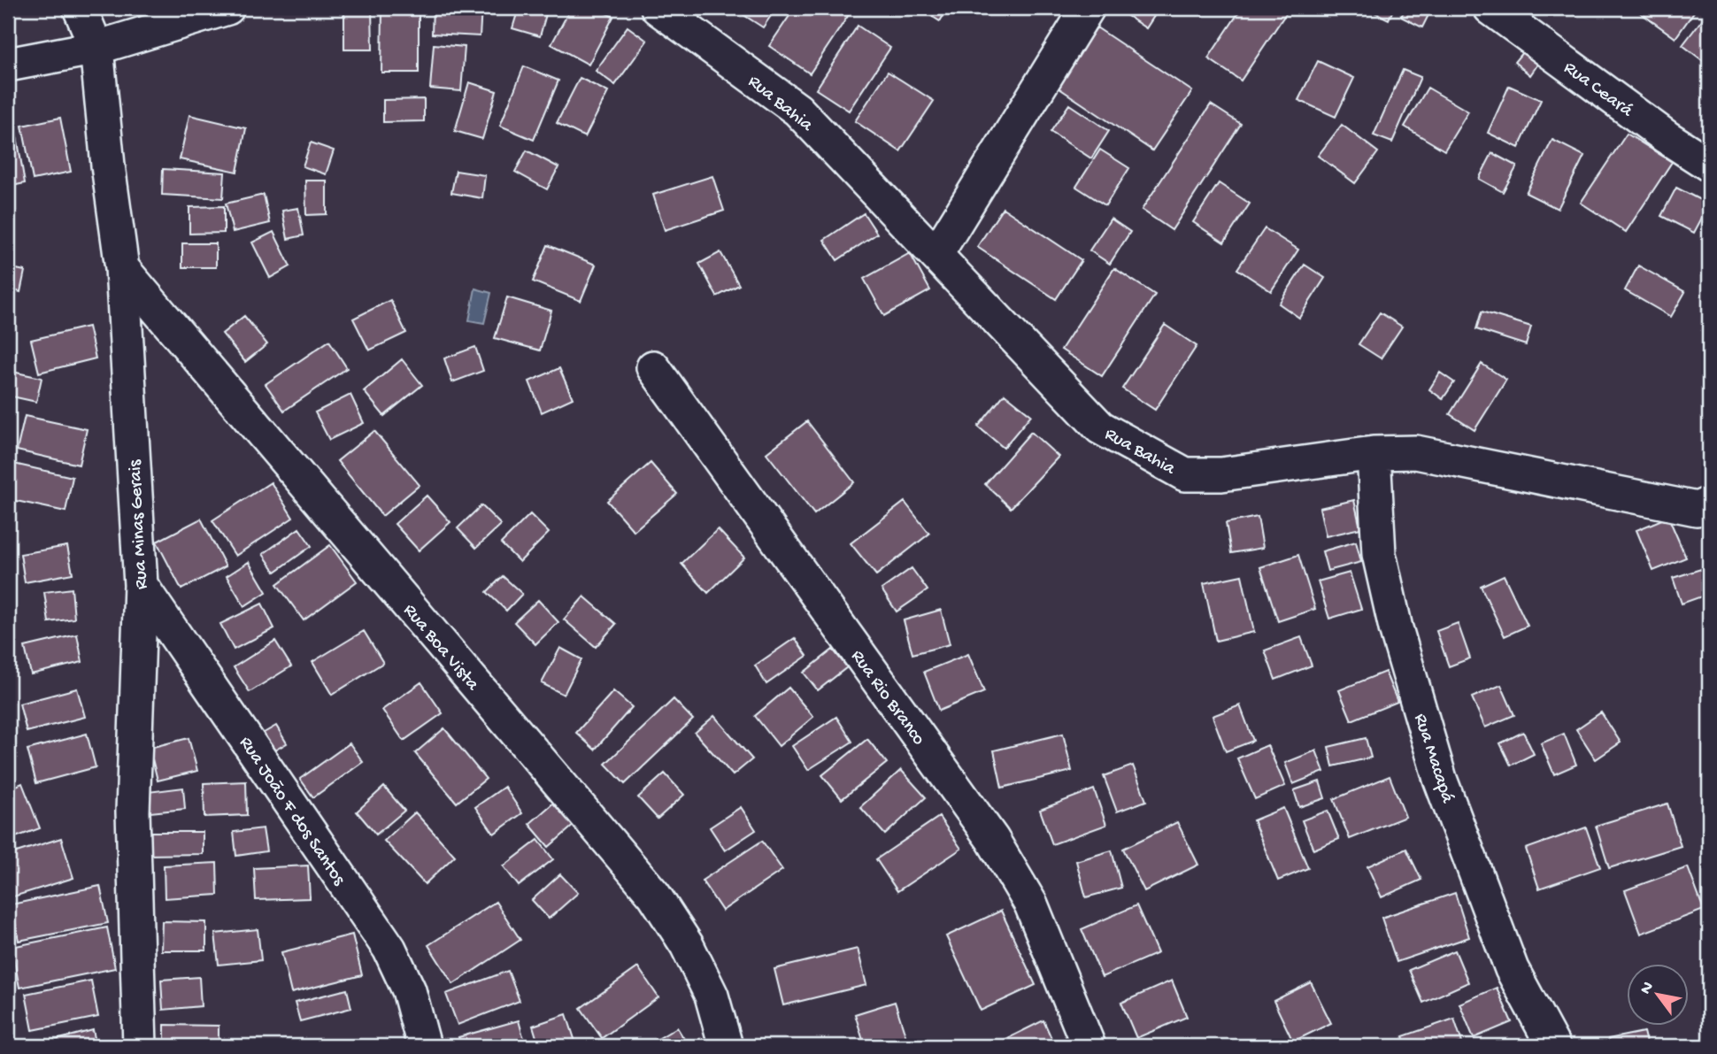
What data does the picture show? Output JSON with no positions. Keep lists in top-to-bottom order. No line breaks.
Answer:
{"streets":{"street":["Rua Ceará","Rua Bahia","Rua Minas Gerais","Rua Boa Vista","Rua Rio Branco","Rua Macapá","Rua João F dos Santos"]},"crossings":[["Rua Bahia","Rua Macapá"],["Rua Minas Gerais","Rua Boa Vista"],["Rua Minas Gerais","Rua João F dos Santos"]],"north":"top left"}
